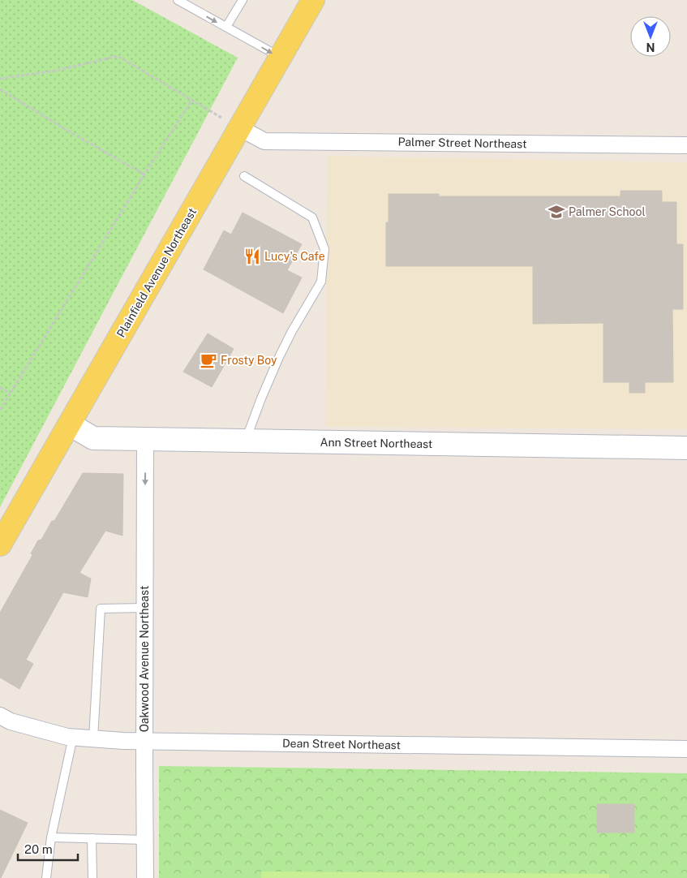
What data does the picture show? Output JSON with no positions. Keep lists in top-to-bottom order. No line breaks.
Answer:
{"streets":{"main road":["Plainfield Avenue Northeast","Ann Street Northeast"],"street":["Palmer Street Northeast","Oakwood Avenue Northeast","Dean Street Northeast"]},"crossings":[["Palmer Street Northeast","Plainfield Avenue Northeast"],["Plainfield Avenue Northeast","Ann Street Northeast"],["Ann Street Northeast","Oakwood Avenue Northeast"],["Oakwood Avenue Northeast","Dean Street Northeast"]],"one_way":["Oakwood Avenue Northeast"],"places":{"school or university":["Palmer School"],"restaurant":["Lucy's Cafe"],"cafe":["Frosty Boy"]},"scale_bar":"20 m","north":"bottom"}
